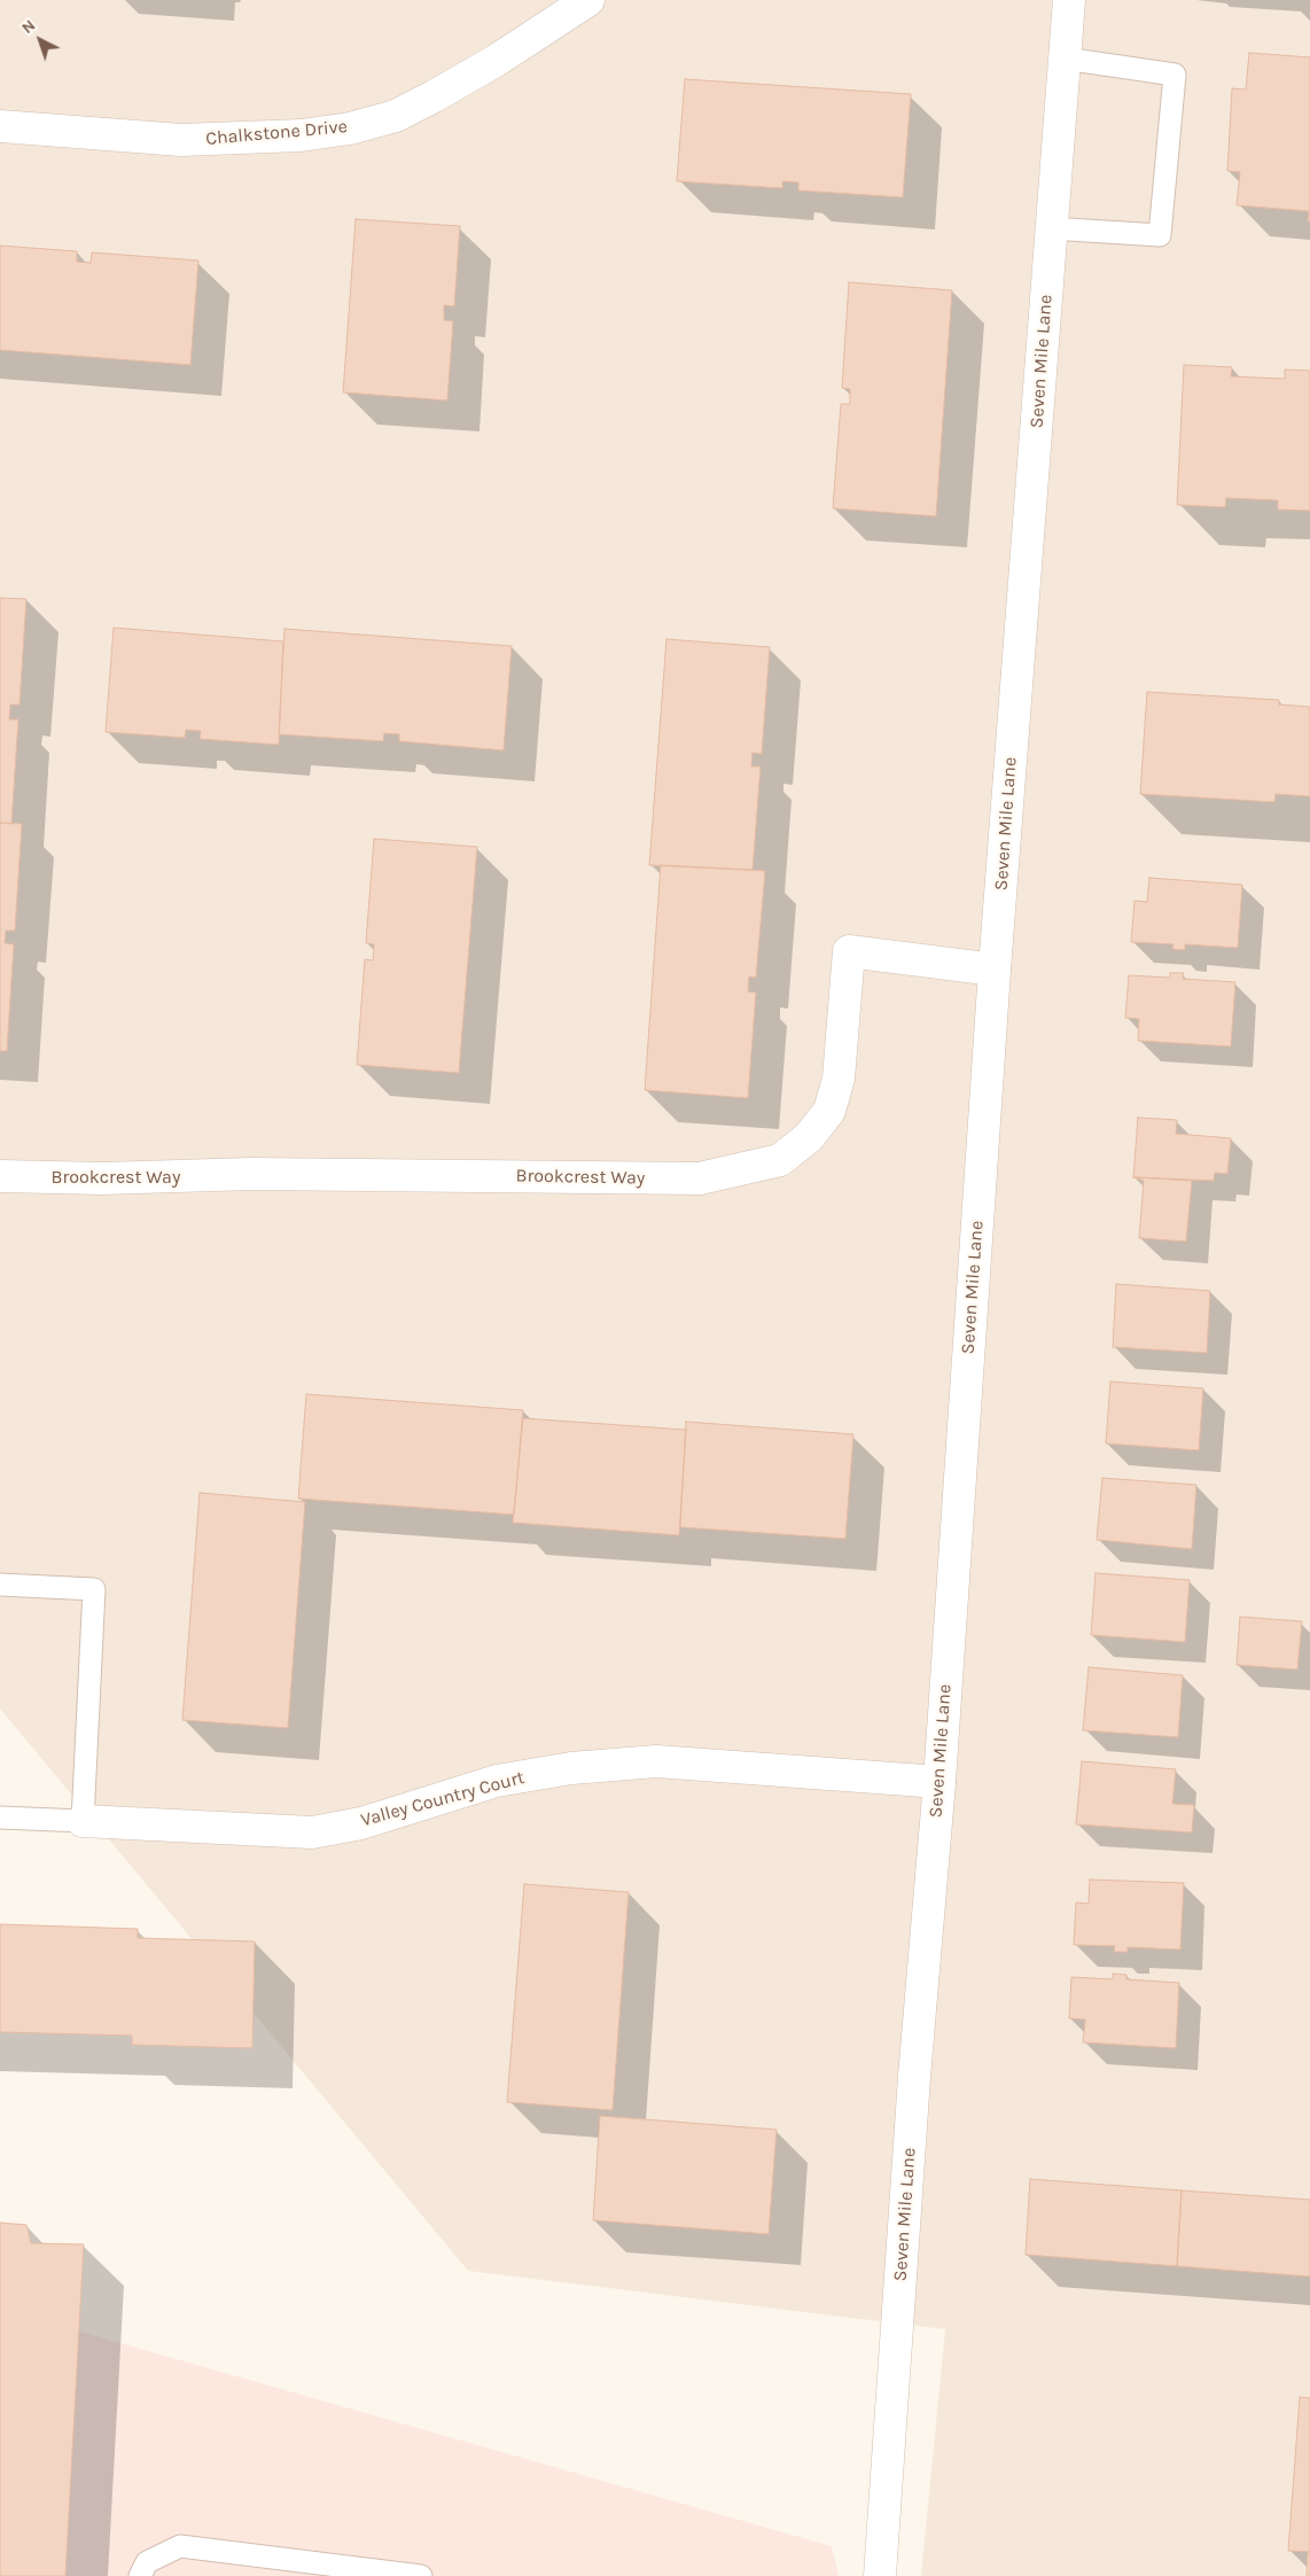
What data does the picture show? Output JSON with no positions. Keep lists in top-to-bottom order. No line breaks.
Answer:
{"streets":{"street":["Chalkstone Drive","Seven Mile Lane","Brookcrest Way","Valley Country Court"]},"crossings":[["Seven Mile Lane","Brookcrest Way"],["Seven Mile Lane","Valley Country Court"]],"north":"top left"}
